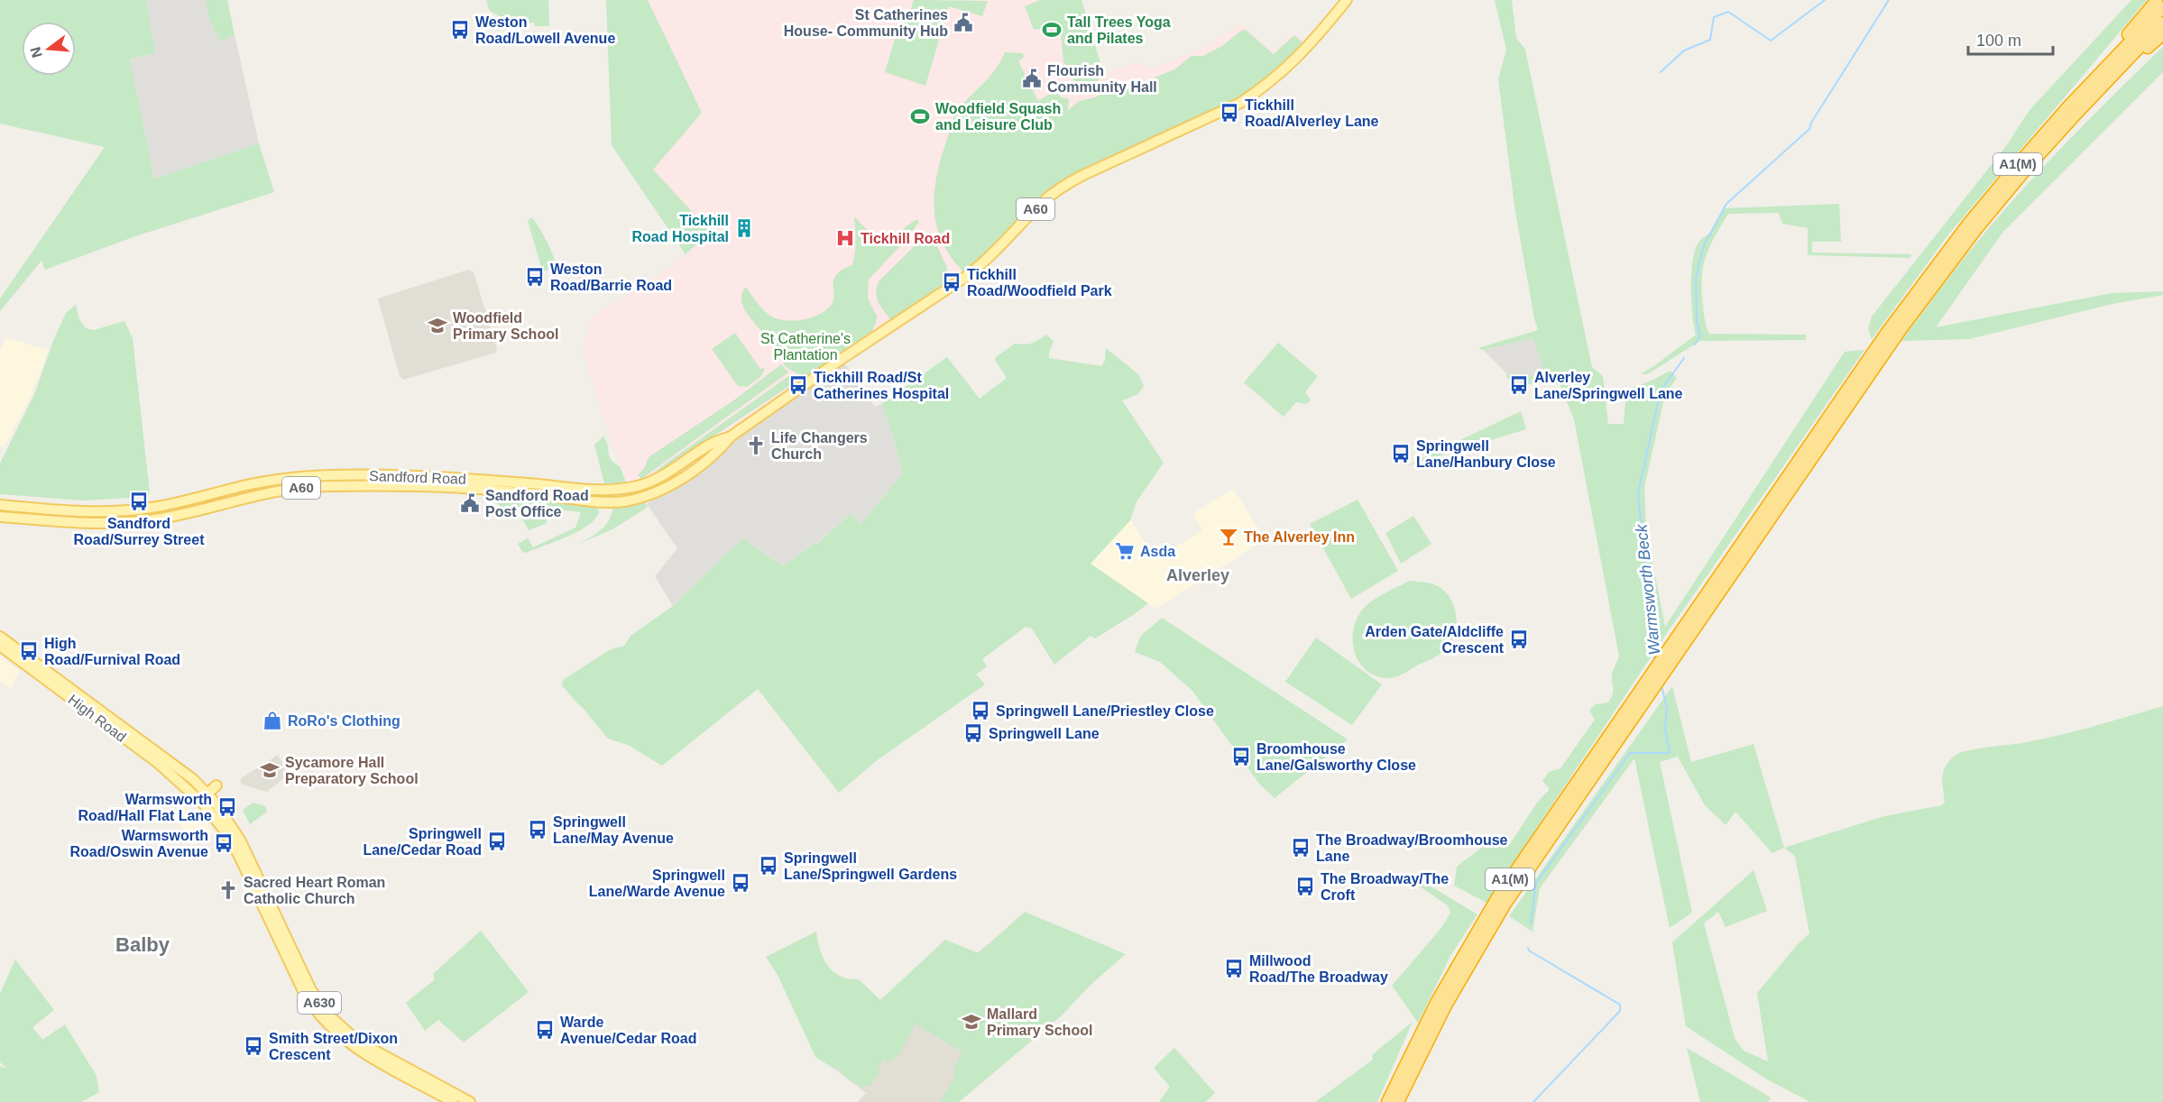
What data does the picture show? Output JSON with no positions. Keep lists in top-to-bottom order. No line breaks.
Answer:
{"streets":{"highway":["A1(M)"],"main road":["A60","Sandford Road","High Road","A630"]},"crossings":[["A60","Sandford Road"],["High Road","A630"]],"districts":["Alverley","Balby"],"water":["Warmsworth Beck"],"parks":["St Catherine's Plantation"],"places":{"public building":["St Catherines House- Community Hub","Flourish Community Hall","Sandford Road Post Office"],"bus stop":["Weston Road/Lowell Avenue","Tickhill Road/Alverley Lane","Weston Road/Barrie Road","Tickhill Road/Woodfield Park","Tickhill Road/St Catherines Hospital","Alverley Lane/Springwell Lane","Springwell Lane/Hanbury Close","Sandford Road/Surrey Street","Arden Gate/Aldcliffe Crescent","High Road/Furnival Road","Springwell Lane/Priestley Close","Springwell Lane","Broomhouse Lane/Galsworthy Close","Warmsworth Road/Hall Flat Lane","Springwell Lane/May Avenue","Springwell Lane/Cedar Road","Warmsworth Road/Oswin Avenue","The Broadway/Broomhouse Lane","Springwell Lane/Springwell Gardens","Springwell Lane/Warde Avenue","The Broadway/The Croft","Millwood Road/The Broadway","Warde Avenue/Cedar Road","Smith Street/Dixon Crescent"],"sports":["Tall Trees Yoga and Pilates","Woodfield Squash and Leisure Club"],"building":["Tickhill Road Hospital"],"hospital":["Tickhill Road"],"school or university":["Woodfield Primary School","Sycamore Hall Preparatory School","Mallard Primary School"],"church":["Life Changers Church","Sacred Heart Roman Catholic Church"],"bar":["The Alverley Inn"],"supermarket":["Asda"],"shop":["RoRo's Clothing"]},"scale_bar":"100 m","north":"left"}
